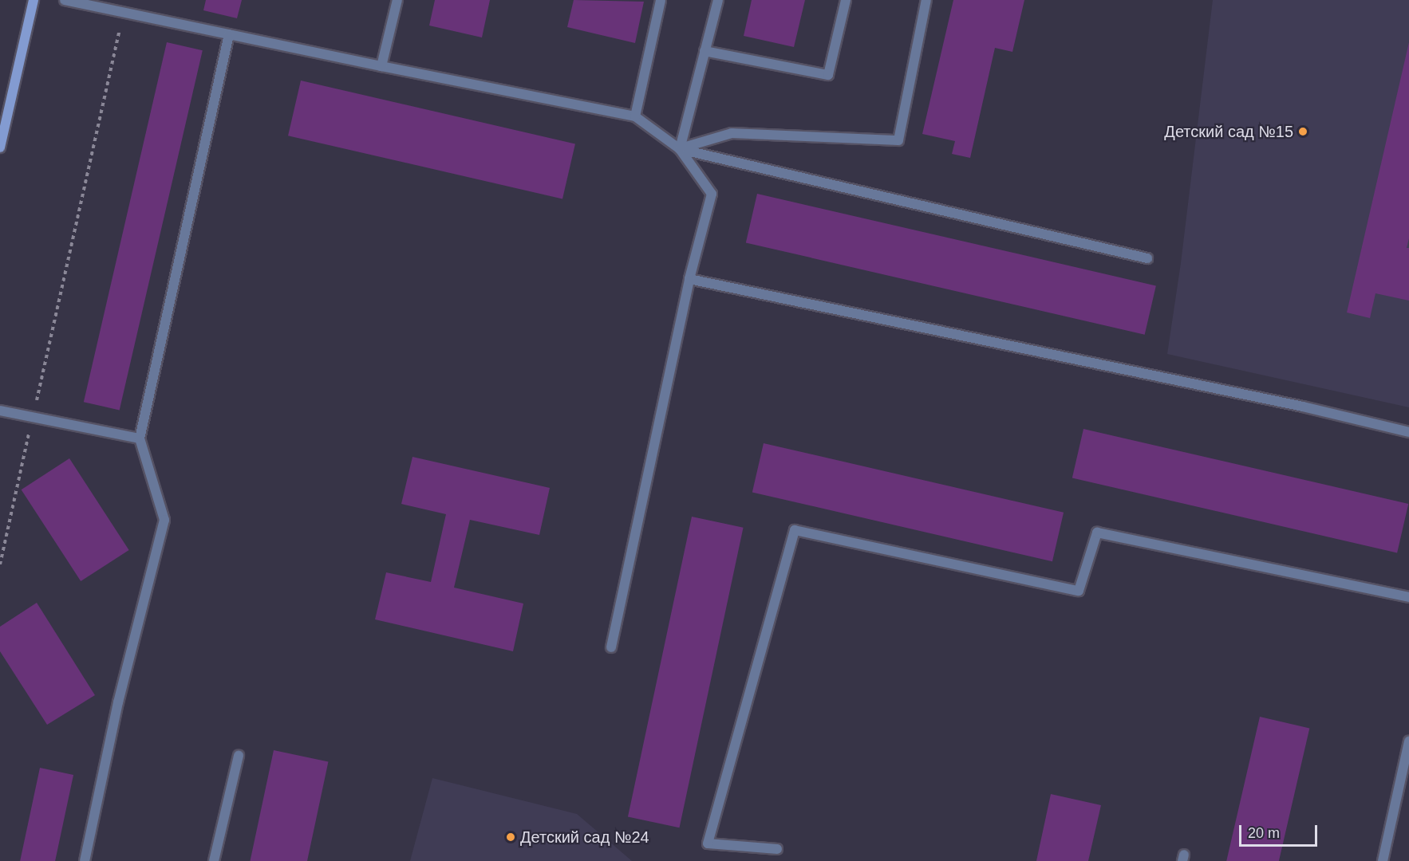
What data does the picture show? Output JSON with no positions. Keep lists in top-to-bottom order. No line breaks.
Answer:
{"places":["Детский сад №15","Детский сад №24"],"scale_bar":"20 m"}
